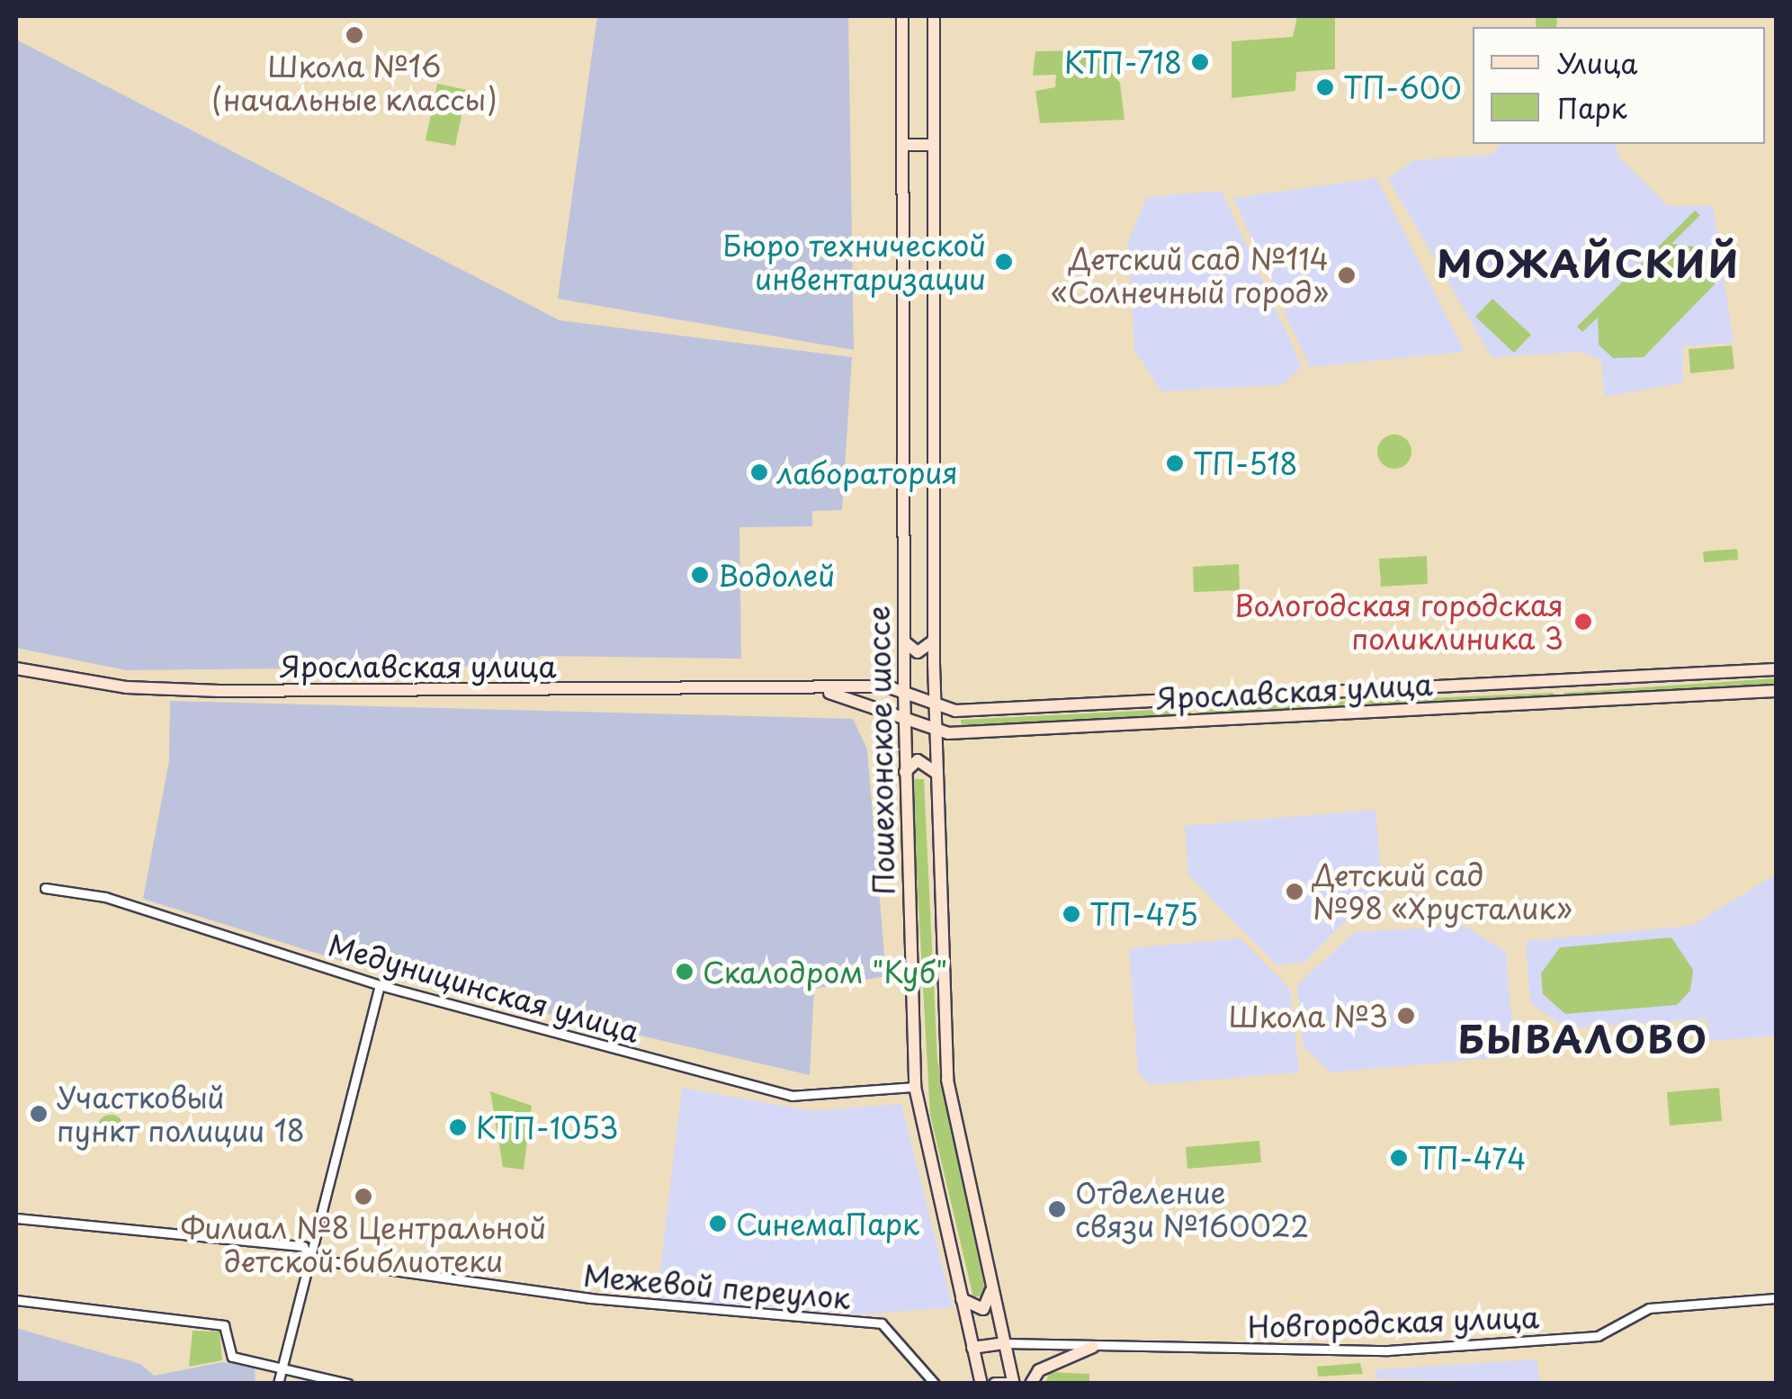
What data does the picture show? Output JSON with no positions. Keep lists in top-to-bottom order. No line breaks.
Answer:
{"streets":{"main road":["Ярославская улица","Пошехонское шоссе"],"street":["Медуницинская улица","Межевой переулок","Новгородская улица"]},"crossings":[["Ярославская улица","Пошехонское шоссе"],["Пошехонское шоссе","Медуницинская улица"],["Пошехонское шоссе","Новгородская улица"]],"districts":["МОЖАЙСКИЙ","БЫВАЛОВО"],"places":["Школа №16 (начальные классы)","КТП-718","ТП-600","Бюро технической инвентаризации","Детский сад №114 «Солнечный город»","ТП-518","лаборатория","Водолей","Вологодская городская поликлиника 3","Детский сад №98 «Хрусталик»","ТП-475","Скалодром \"Куб\"","Школа №3","Участковый пункт полиции 18","КТП-1053","ТП-474","Филиал №8 Центральной детской библиотеки","Отделение связи №160022","СинемаПарк"],"legend":["Улица","Парк"]}
